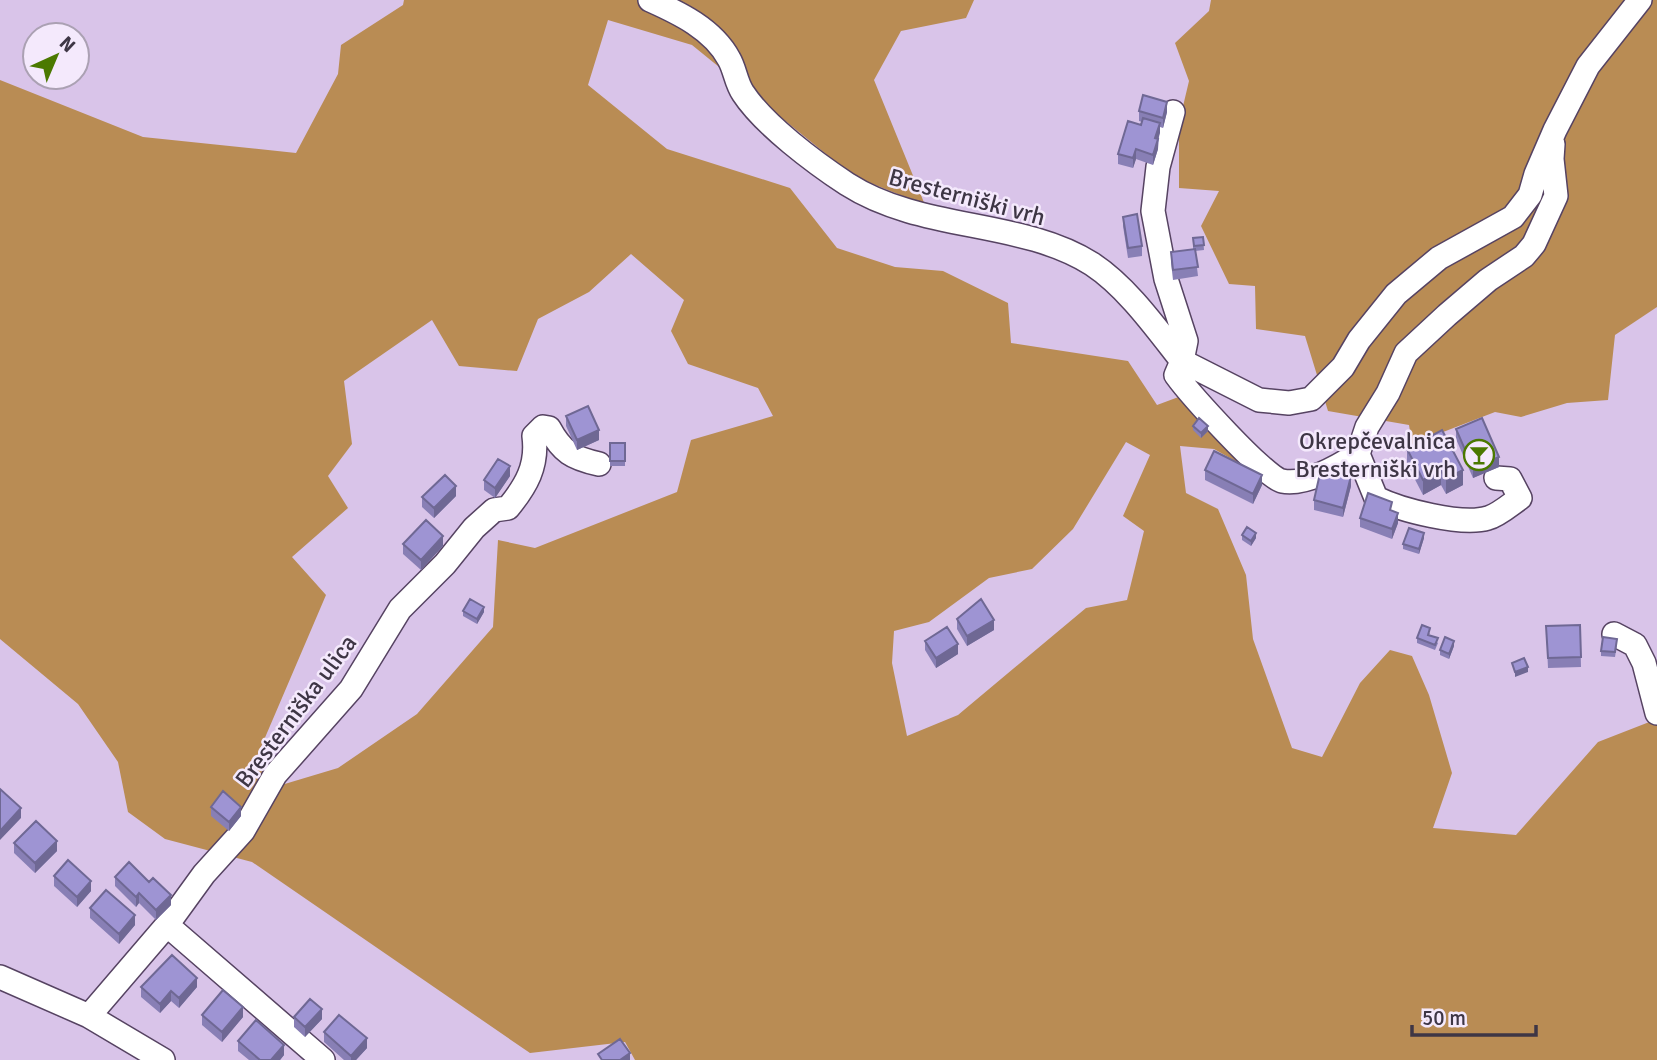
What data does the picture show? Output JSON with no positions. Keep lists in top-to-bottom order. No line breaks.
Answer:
{"streets":{"street":["Bresterniški vrh","Bresterniška ulica"]},"places":{"bar":["Okrepčevalnica Bresterniški vrh"]},"scale_bar":"50 m","north":"top right"}
